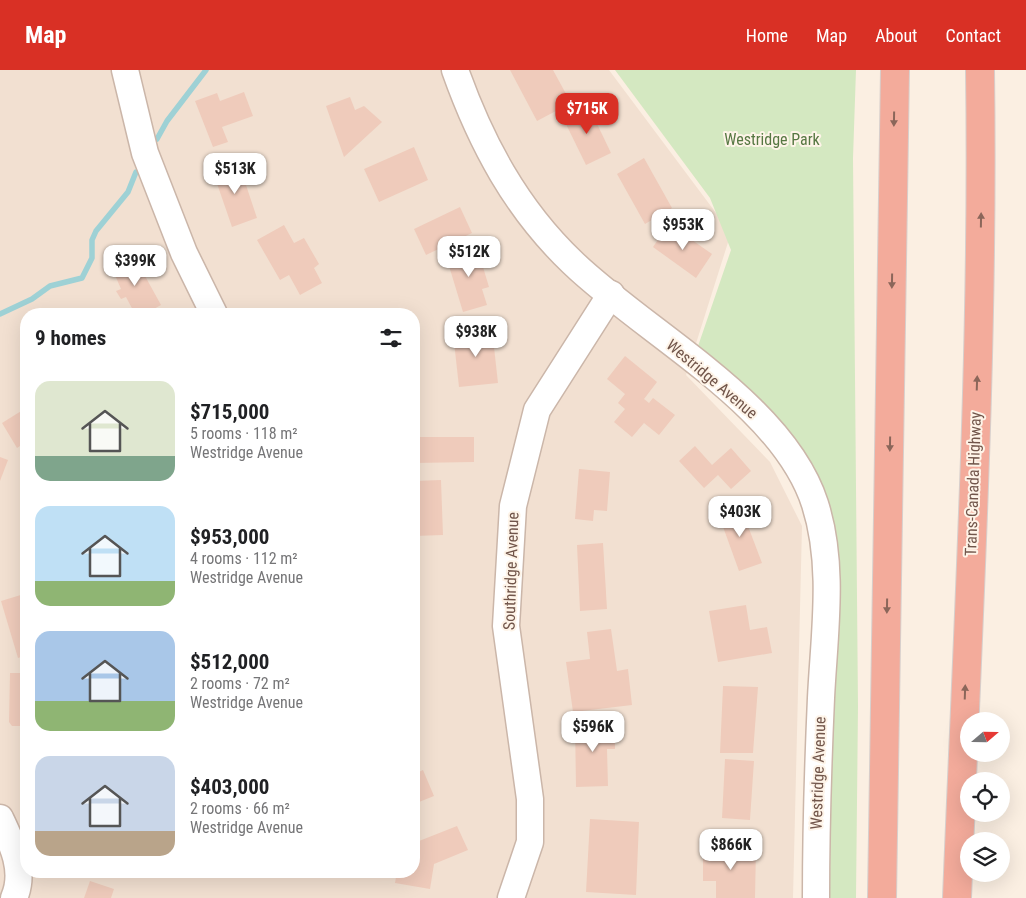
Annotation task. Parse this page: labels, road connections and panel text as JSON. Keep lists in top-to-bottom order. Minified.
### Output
{"streets":{"highway":["Trans-Canada Highway"],"street":["Westridge Avenue","Southridge Avenue"]},"crossings":[["Westridge Avenue","Southridge Avenue"]],"parks":["Westridge Park"],"north":"right","page":{"header":"Map","nav":["Home","Map","About","Contact"],"price":["$715K","$513K","$953K","$512K","$399K","$938K","$403K","$596K","$866K"],"heading":"9 homes","list":[{"name":"$715,000","note":"5 rooms · 118 m² · Westridge Avenue"},{"name":"$953,000","note":"4 rooms · 112 m² · Westridge Avenue"},{"name":"$512,000","note":"2 rooms · 72 m² · Westridge Avenue"},{"name":"$403,000","note":"2 rooms · 66 m² · Westridge Avenue"}]}}
